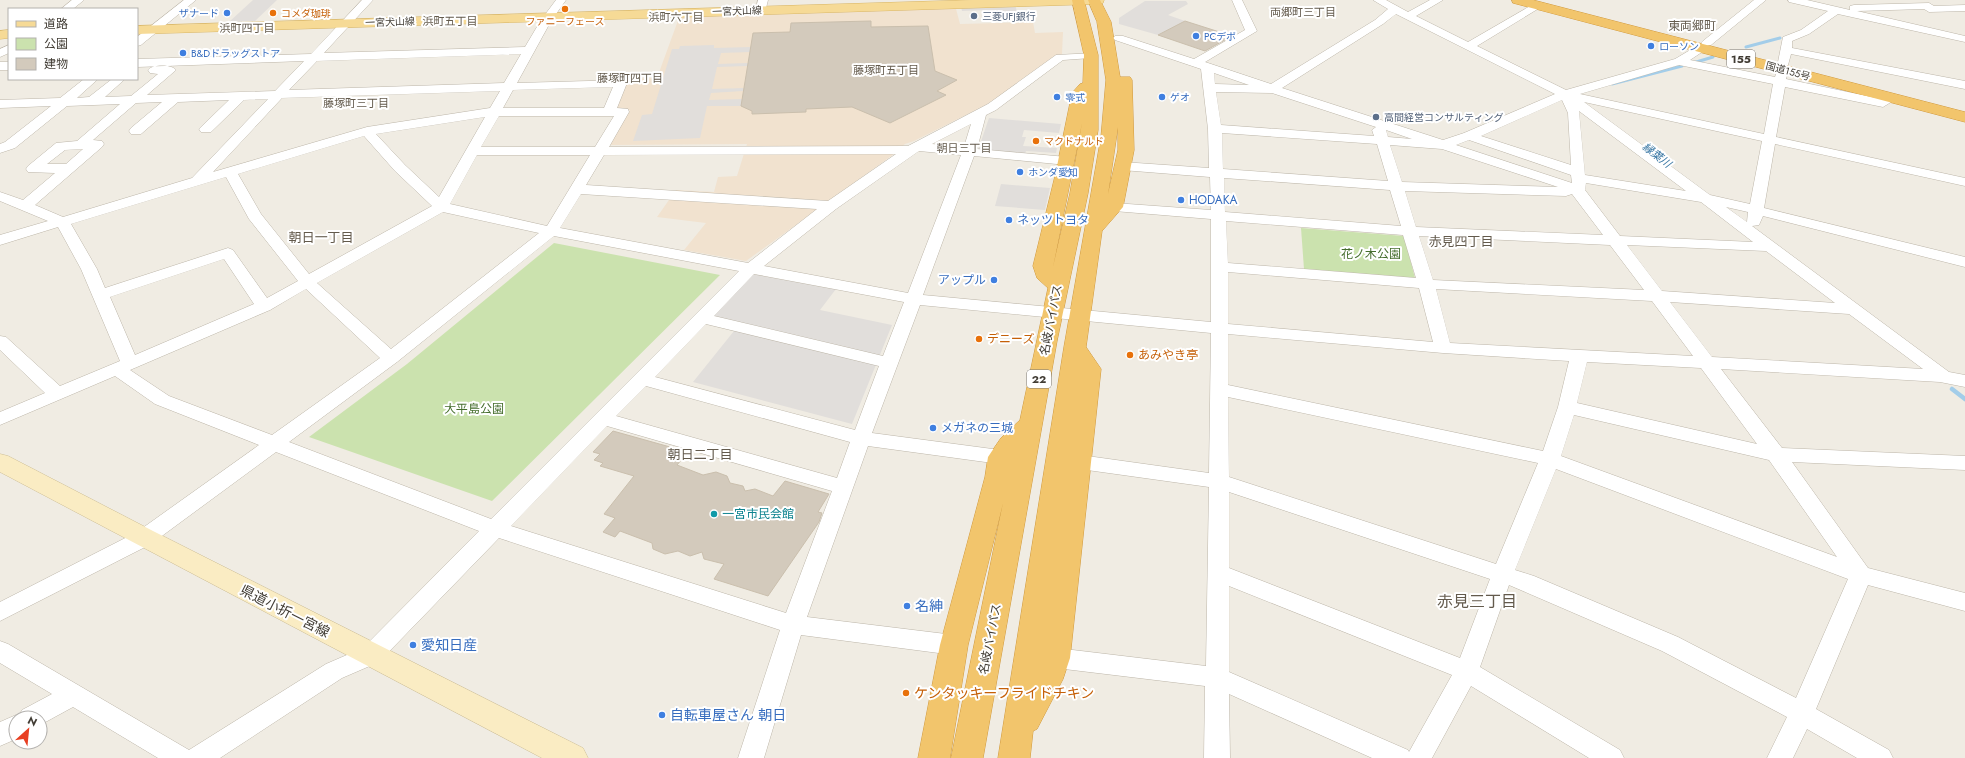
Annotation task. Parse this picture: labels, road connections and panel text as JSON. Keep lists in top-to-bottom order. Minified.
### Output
{"streets":{"highway":["155","国道155号","名岐バイパス","22"],"main road":["一宮犬山線","県道小折一宮線"]},"crossings":[["一宮犬山線","名岐バイパス"],["一宮犬山線","22"],["名岐バイパス","22"]],"districts":["両郷町三丁目","浜町六丁目","浜町五丁目","東両郷町","浜町四丁目","藤塚町五丁目","藤塚町四丁目","藤塚町三丁目","朝日三丁目","朝日一丁目","赤見四丁目","朝日二丁目","赤見三丁目"],"water":["縁葉川"],"parks":["花ノ木公園","大平島公園"],"places":["ファニーフェース","ザナード","コメダ珈琲","三菱UFJ銀行","PCデポ","ローソン","B&Dドラッグストア","零式","ゲオ","高間経営コンサルティング","マクドナルド","ホンダ愛知","HODAKA","ネッツトヨタ","アップル","デニーズ","あみやき亭","メガネの三城","一宮市民会館","名紳","愛知日産","ケンタッキーフライドチキン","自転車屋さん 朝日"],"legend":["道路","公園","建物"],"north":"top right"}
